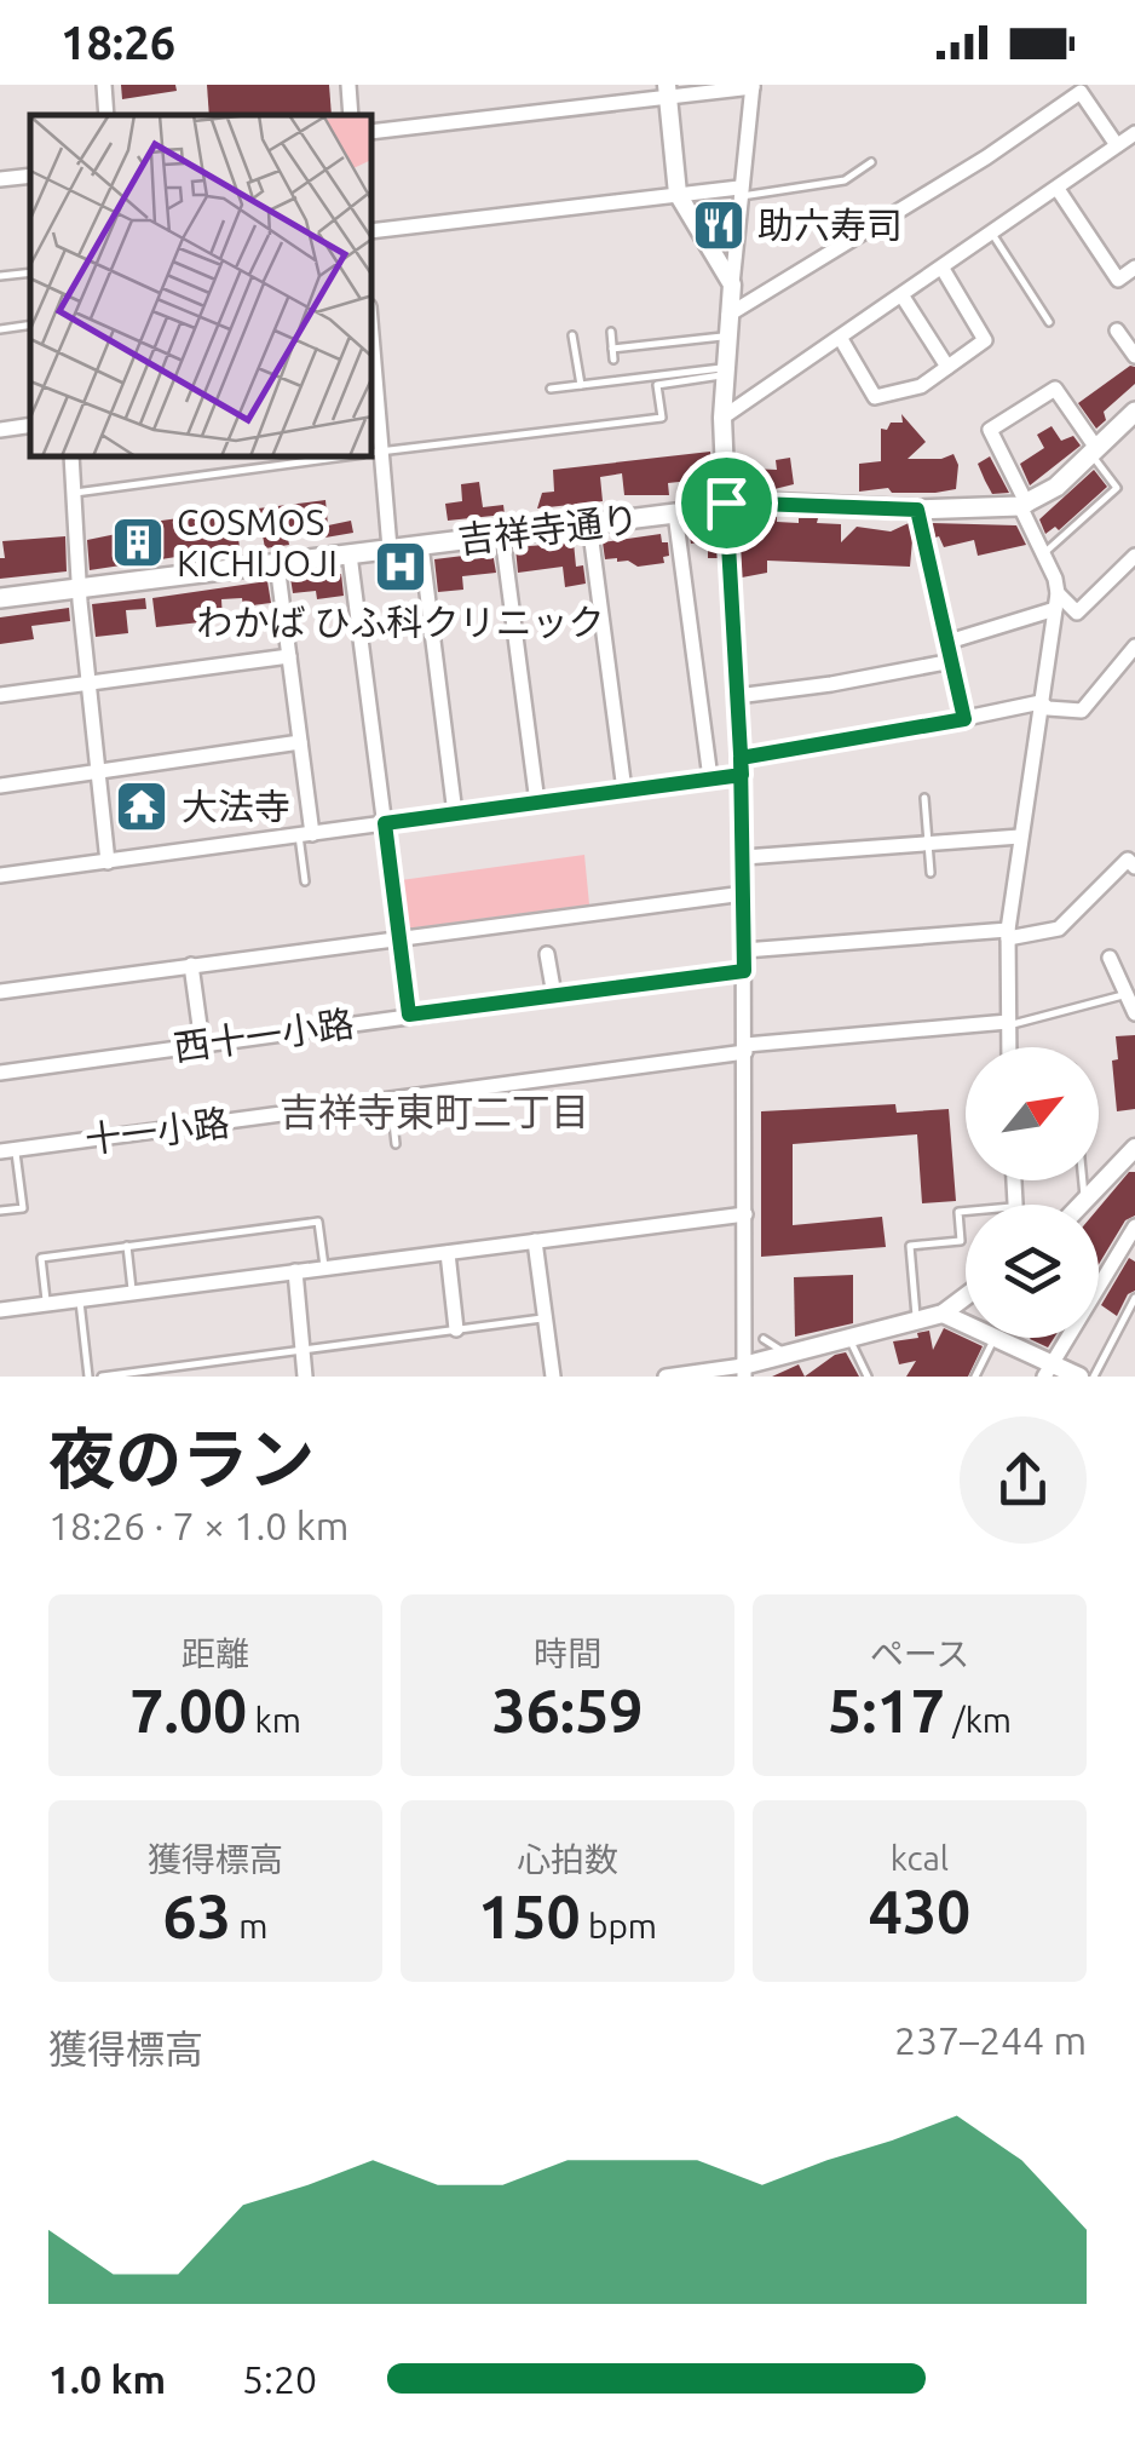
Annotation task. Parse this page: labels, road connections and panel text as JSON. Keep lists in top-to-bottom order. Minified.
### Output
{"streets":{"main road":["吉祥寺通り"],"street":["西十一小路","十一小路"]},"districts":["吉祥寺東町二丁目"],"places":{"restaurant":["助六寿司"],"building":["COSMOS KICHIJOJI"],"hospital":["わかば ひふ科クリニック"],"temple":["大法寺"]},"north":"top right","page":{"status":"18:26","heading":["夜のラン","18:26 · 7 × 1.0 km"],"stats":[["距離","7.00 km"],["時間","36:59"],["ペース","5:17 /km"],["獲得標高","63 m"],["心拍数","150 bpm"],["kcal","430"]],"chart":["獲得標高","237–244 m"],"list":[{"name":"1.0 km","note":"5:20"}]}}
